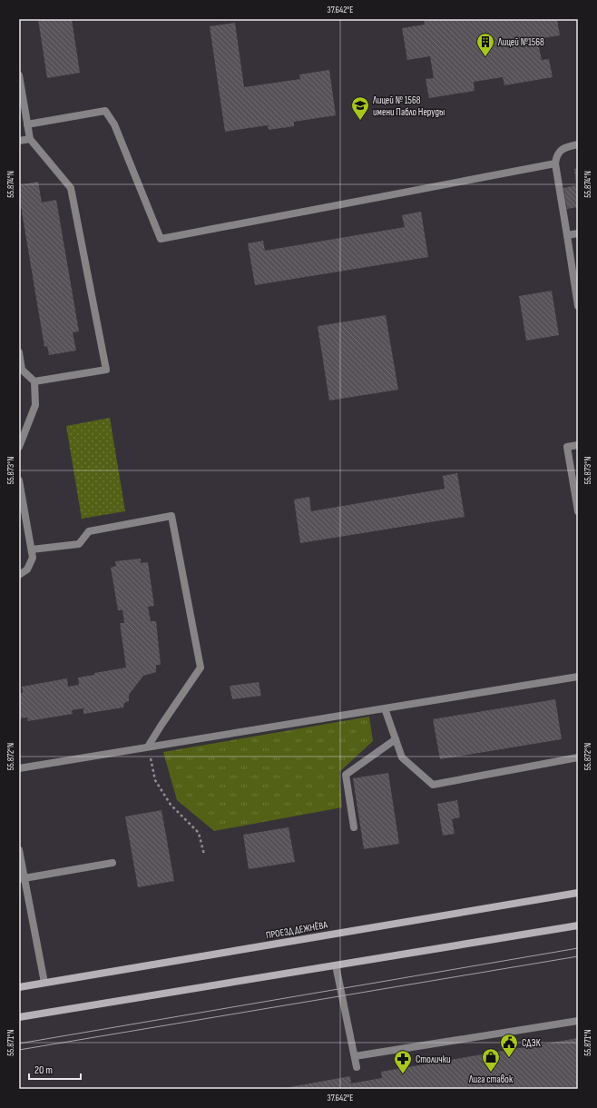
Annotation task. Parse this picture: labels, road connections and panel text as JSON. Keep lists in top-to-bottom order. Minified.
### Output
{"streets":{"main road":["ПРОЕЗД ДЕЖНЁВА"]},"places":{"building":["Лицей №1568"],"school or university":["Лицей № 1568 имени Пабло Неруды"],"public building":["СДЭК"],"shop":["Лига ставок"],"pharmacy":["Столички"]},"scale_bar":"20 m","coordinates":["37.642°E","55.874°N","55.873°N","55.872°N","55.871°N"]}
